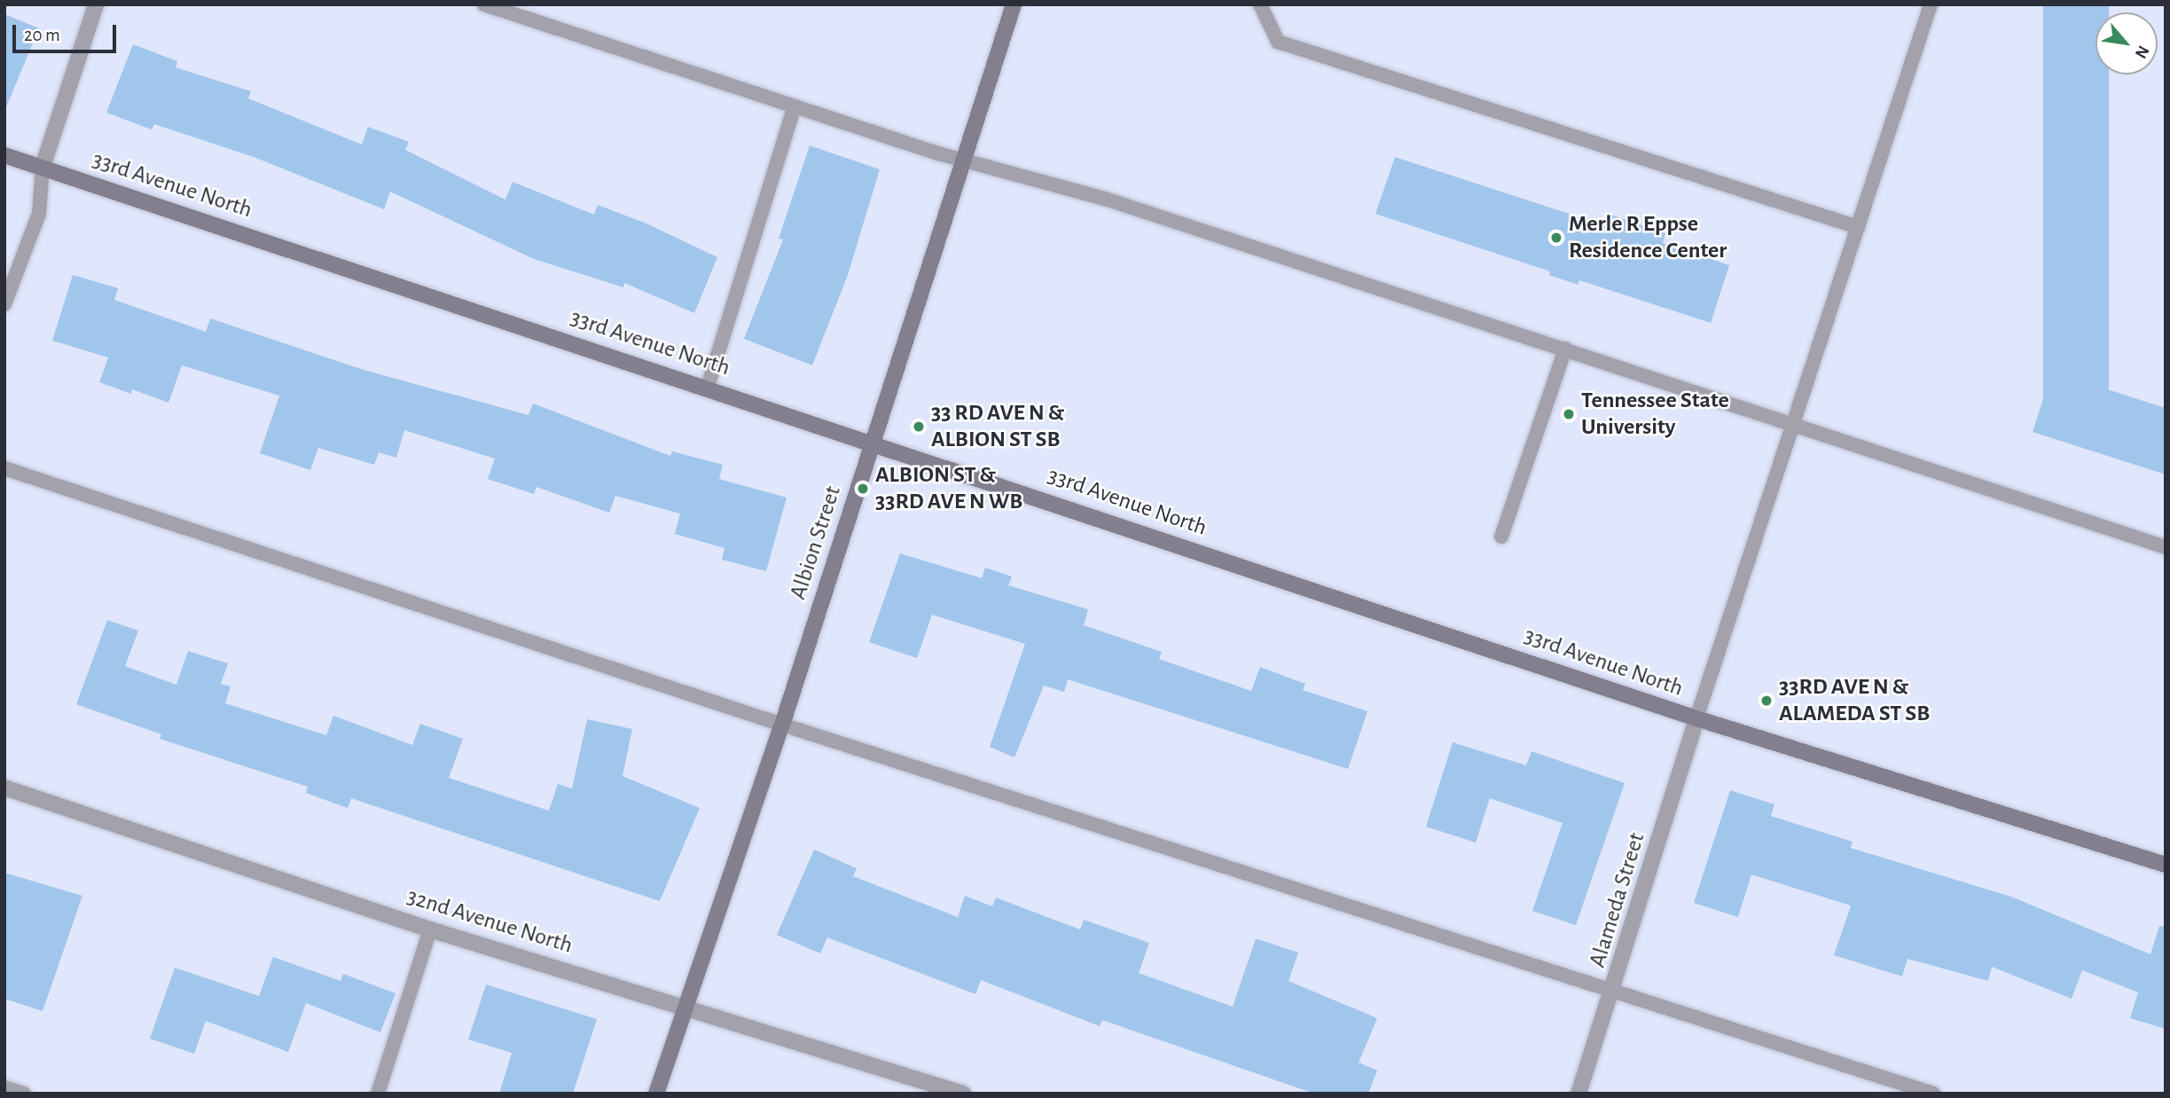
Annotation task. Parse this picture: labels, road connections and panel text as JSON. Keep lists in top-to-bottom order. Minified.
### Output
{"streets":{"street":["33rd Avenue North","Albion Street","Alameda Street","32nd Avenue North"]},"crossings":[["33rd Avenue North","Albion Street"],["33rd Avenue North","Alameda Street"],["Albion Street","32nd Avenue North"]],"places":["Merle R Eppse Residence Center","Tennessee State University","33 RD AVE N & ALBION ST SB","ALBION ST & 33RD AVE N WB","33RD AVE N & ALAMEDA ST SB"],"scale_bar":"20 m","north":"bottom right"}
